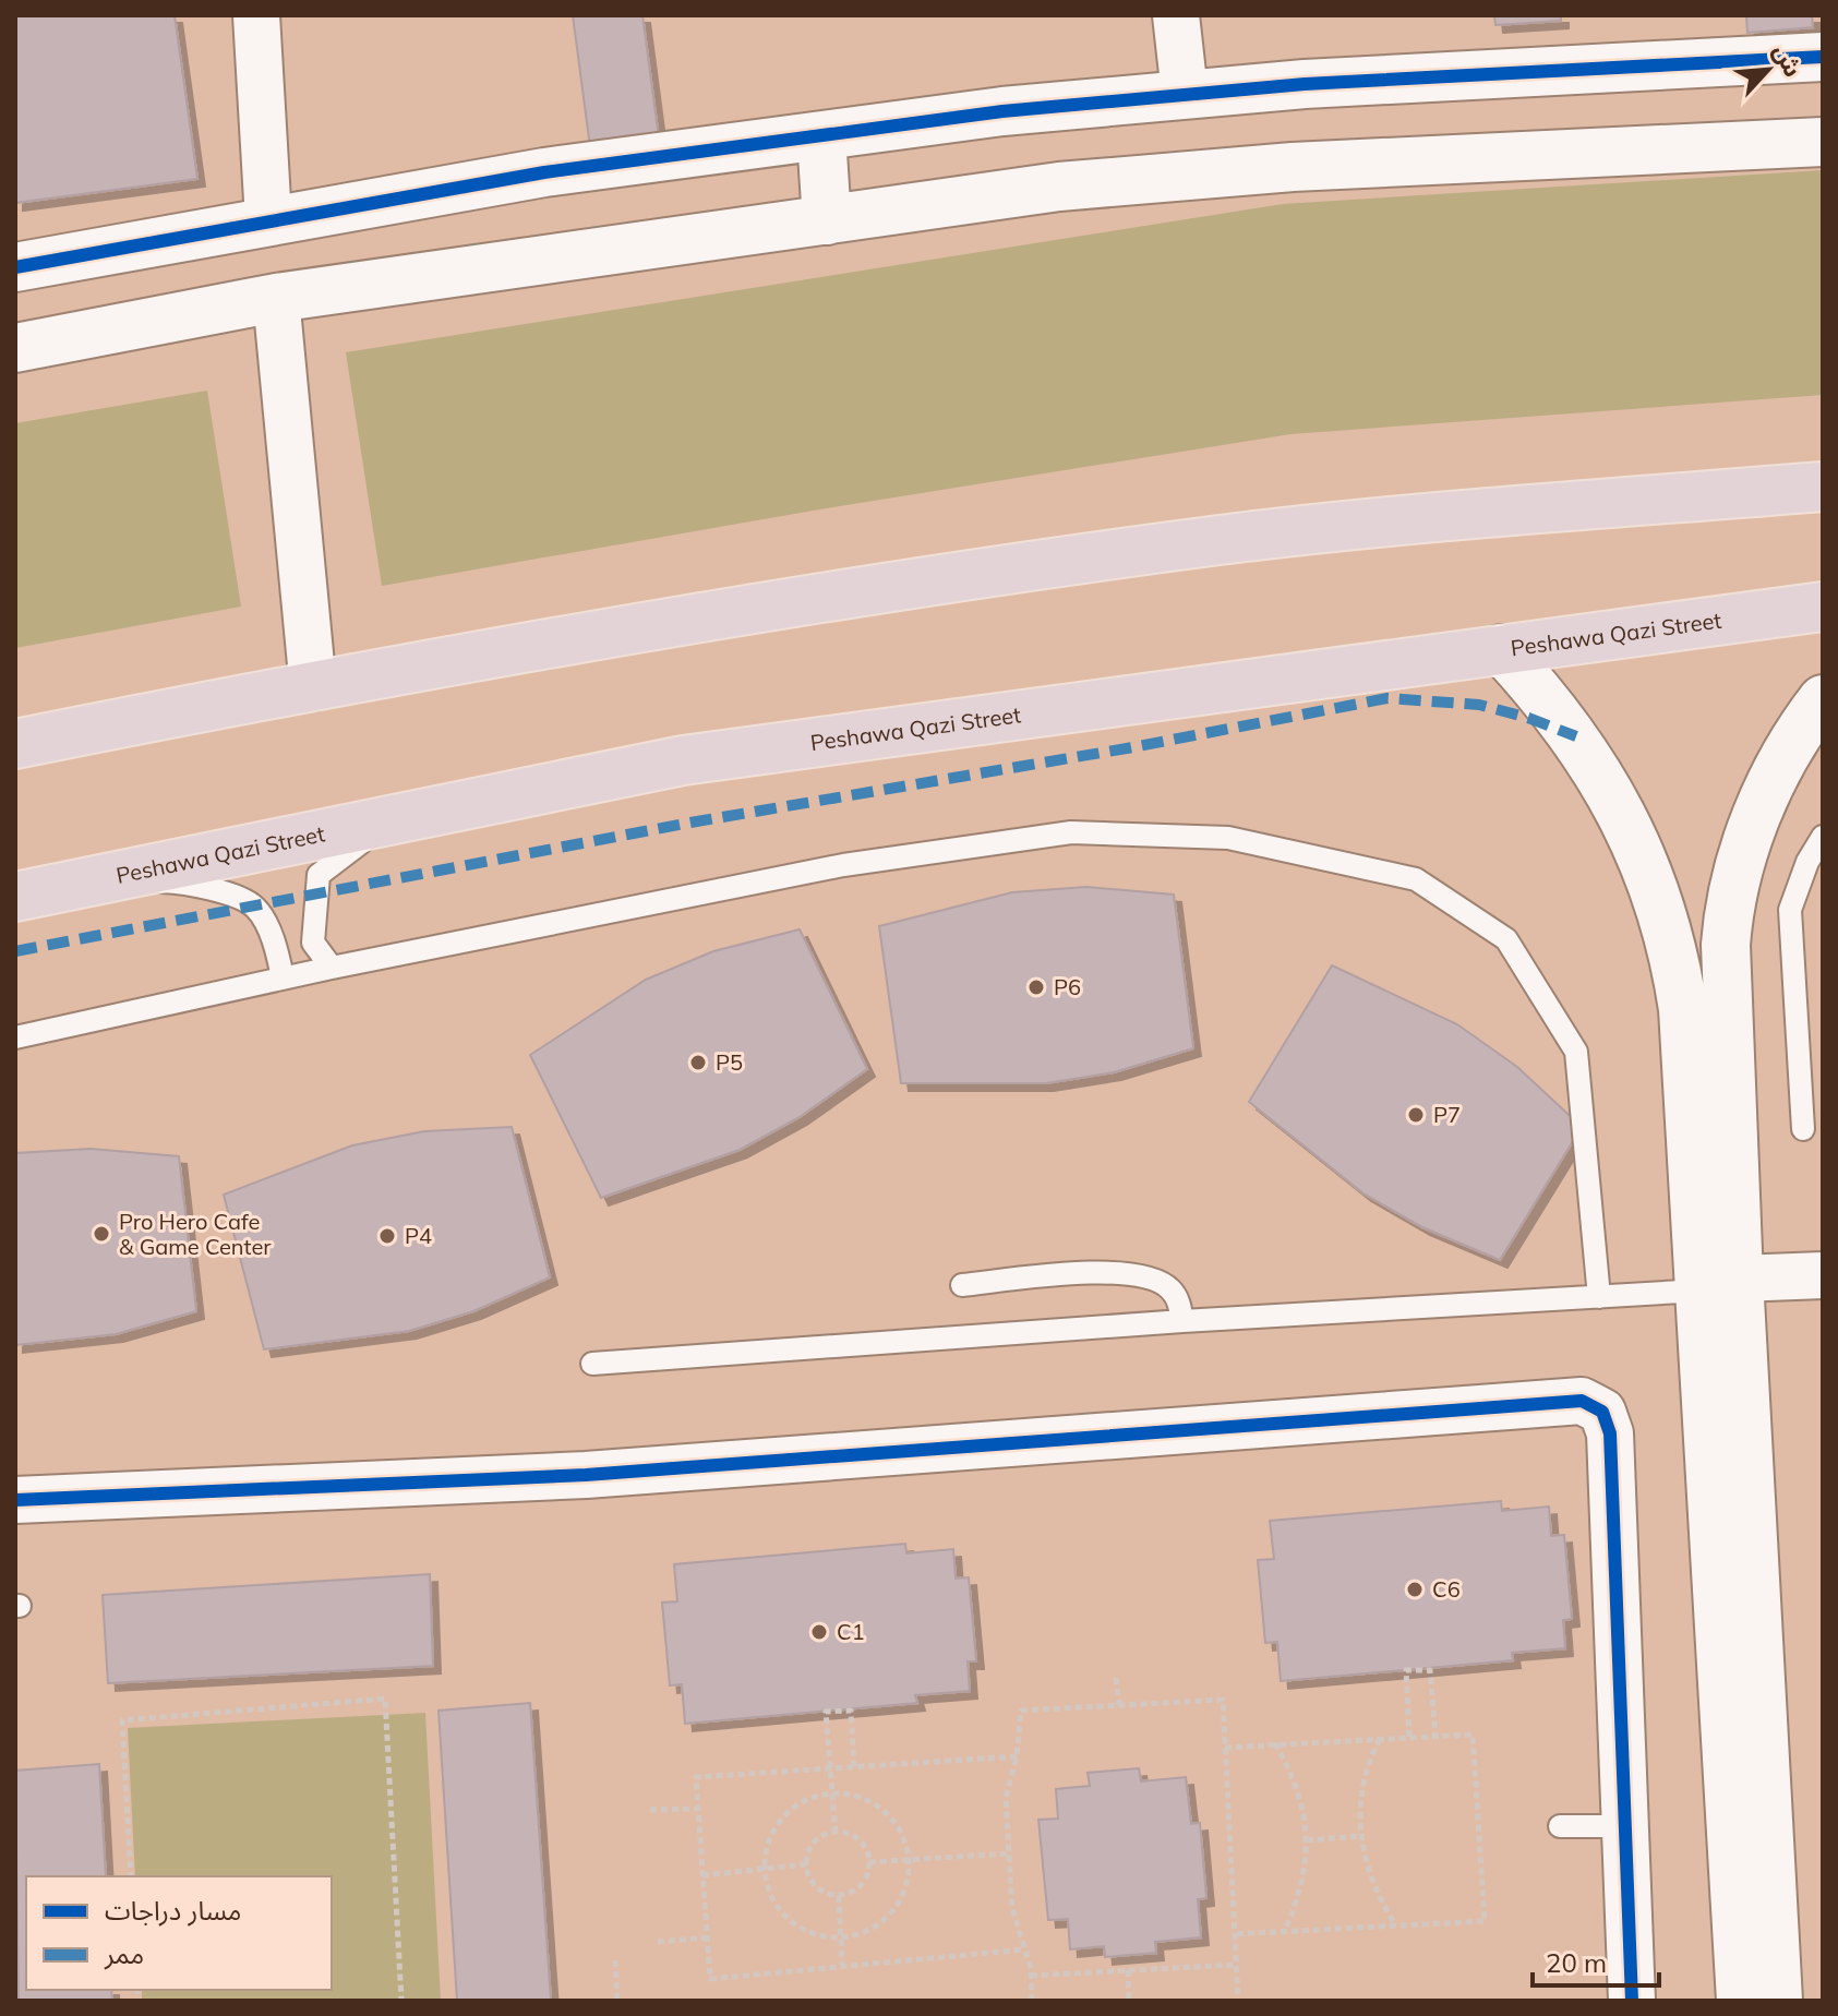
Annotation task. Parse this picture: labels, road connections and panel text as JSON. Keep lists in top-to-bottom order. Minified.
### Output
{"streets":{"highway":["Peshawa Qazi Street"]},"places":["P6","P5","P7","Pro Hero Cafe & Game Center","P4","C6","C1"],"legend":["مسار دراجات","ممر"],"scale_bar":"20 m","north":"top right"}
